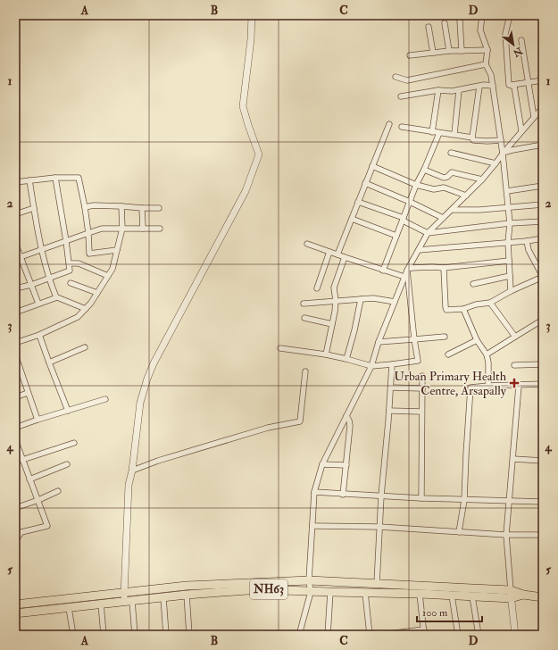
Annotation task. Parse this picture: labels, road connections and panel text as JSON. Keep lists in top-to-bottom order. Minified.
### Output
{"streets":{"highway":["NH63"]},"places":{"health":["Urban Primary Health Centre, Arsapally"]},"scale_bar":"100 m","north":"bottom right","grid":{"columns":["A","B","C","D"],"rows":["1","2","3","4","5"]}}
